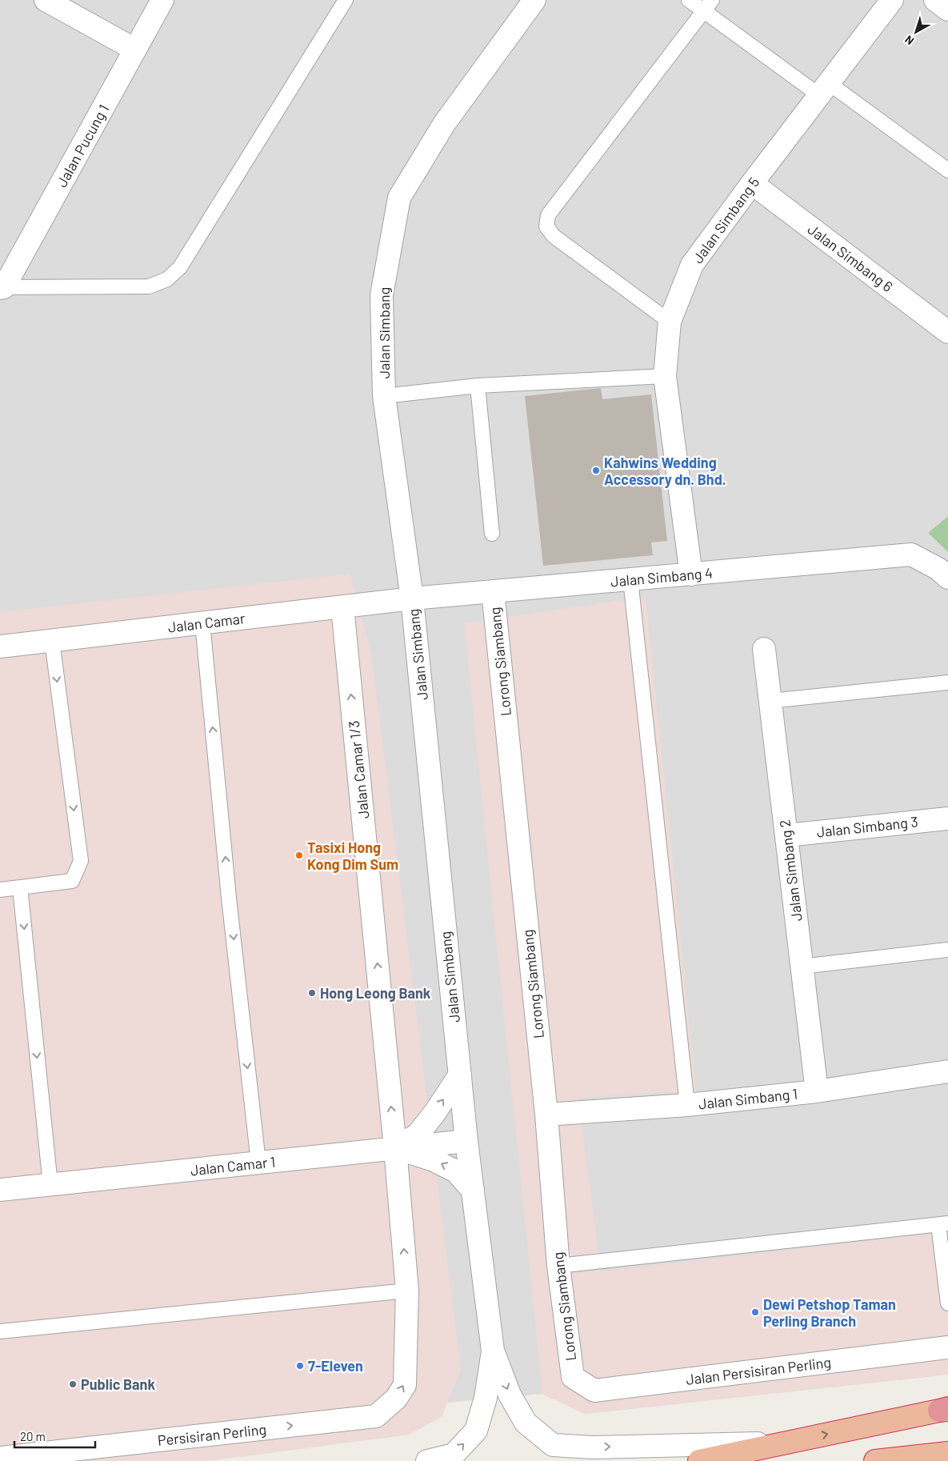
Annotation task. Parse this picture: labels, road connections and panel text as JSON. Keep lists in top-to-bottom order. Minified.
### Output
{"streets":{"street":["Jalan Pucung 1","Jalan Simbang 5","Jalan Simbang 6","Jalan Simbang","Jalan Simbang 4","Jalan Camar","Lorong Siambang","Jalan Camar 1/3","Jalan Simbang 3","Jalan Simbang 2","Jalan Simbang 1","Jalan Camar 1","Jalan Persisiran Perling","Persisiran Perling"]},"crossings":[["Jalan Simbang 5","Jalan Simbang 6"],["Jalan Simbang 5","Jalan Simbang 4"],["Jalan Simbang","Jalan Simbang 4"],["Jalan Simbang","Jalan Camar"],["Jalan Simbang","Jalan Camar 1"],["Jalan Simbang 4","Jalan Camar"],["Jalan Simbang 4","Lorong Siambang"],["Jalan Camar","Jalan Camar 1/3"],["Lorong Siambang","Jalan Simbang 1"],["Lorong Siambang","Jalan Persisiran Perling"],["Jalan Camar 1/3","Jalan Camar 1"],["Jalan Camar 1/3","Persisiran Perling"],["Jalan Simbang 3","Jalan Simbang 2"],["Jalan Simbang 2","Jalan Simbang 1"]],"one_way":["Jalan Camar 1/3","Persisiran Perling"],"places":["Kahwins Wedding Accessory dn. Bhd.","Tasixi Hong Kong Dim Sum","Hong Leong Bank","Dewi Petshop Taman Perling Branch","7-Eleven","Public Bank"],"scale_bar":"20 m","north":"bottom left"}
